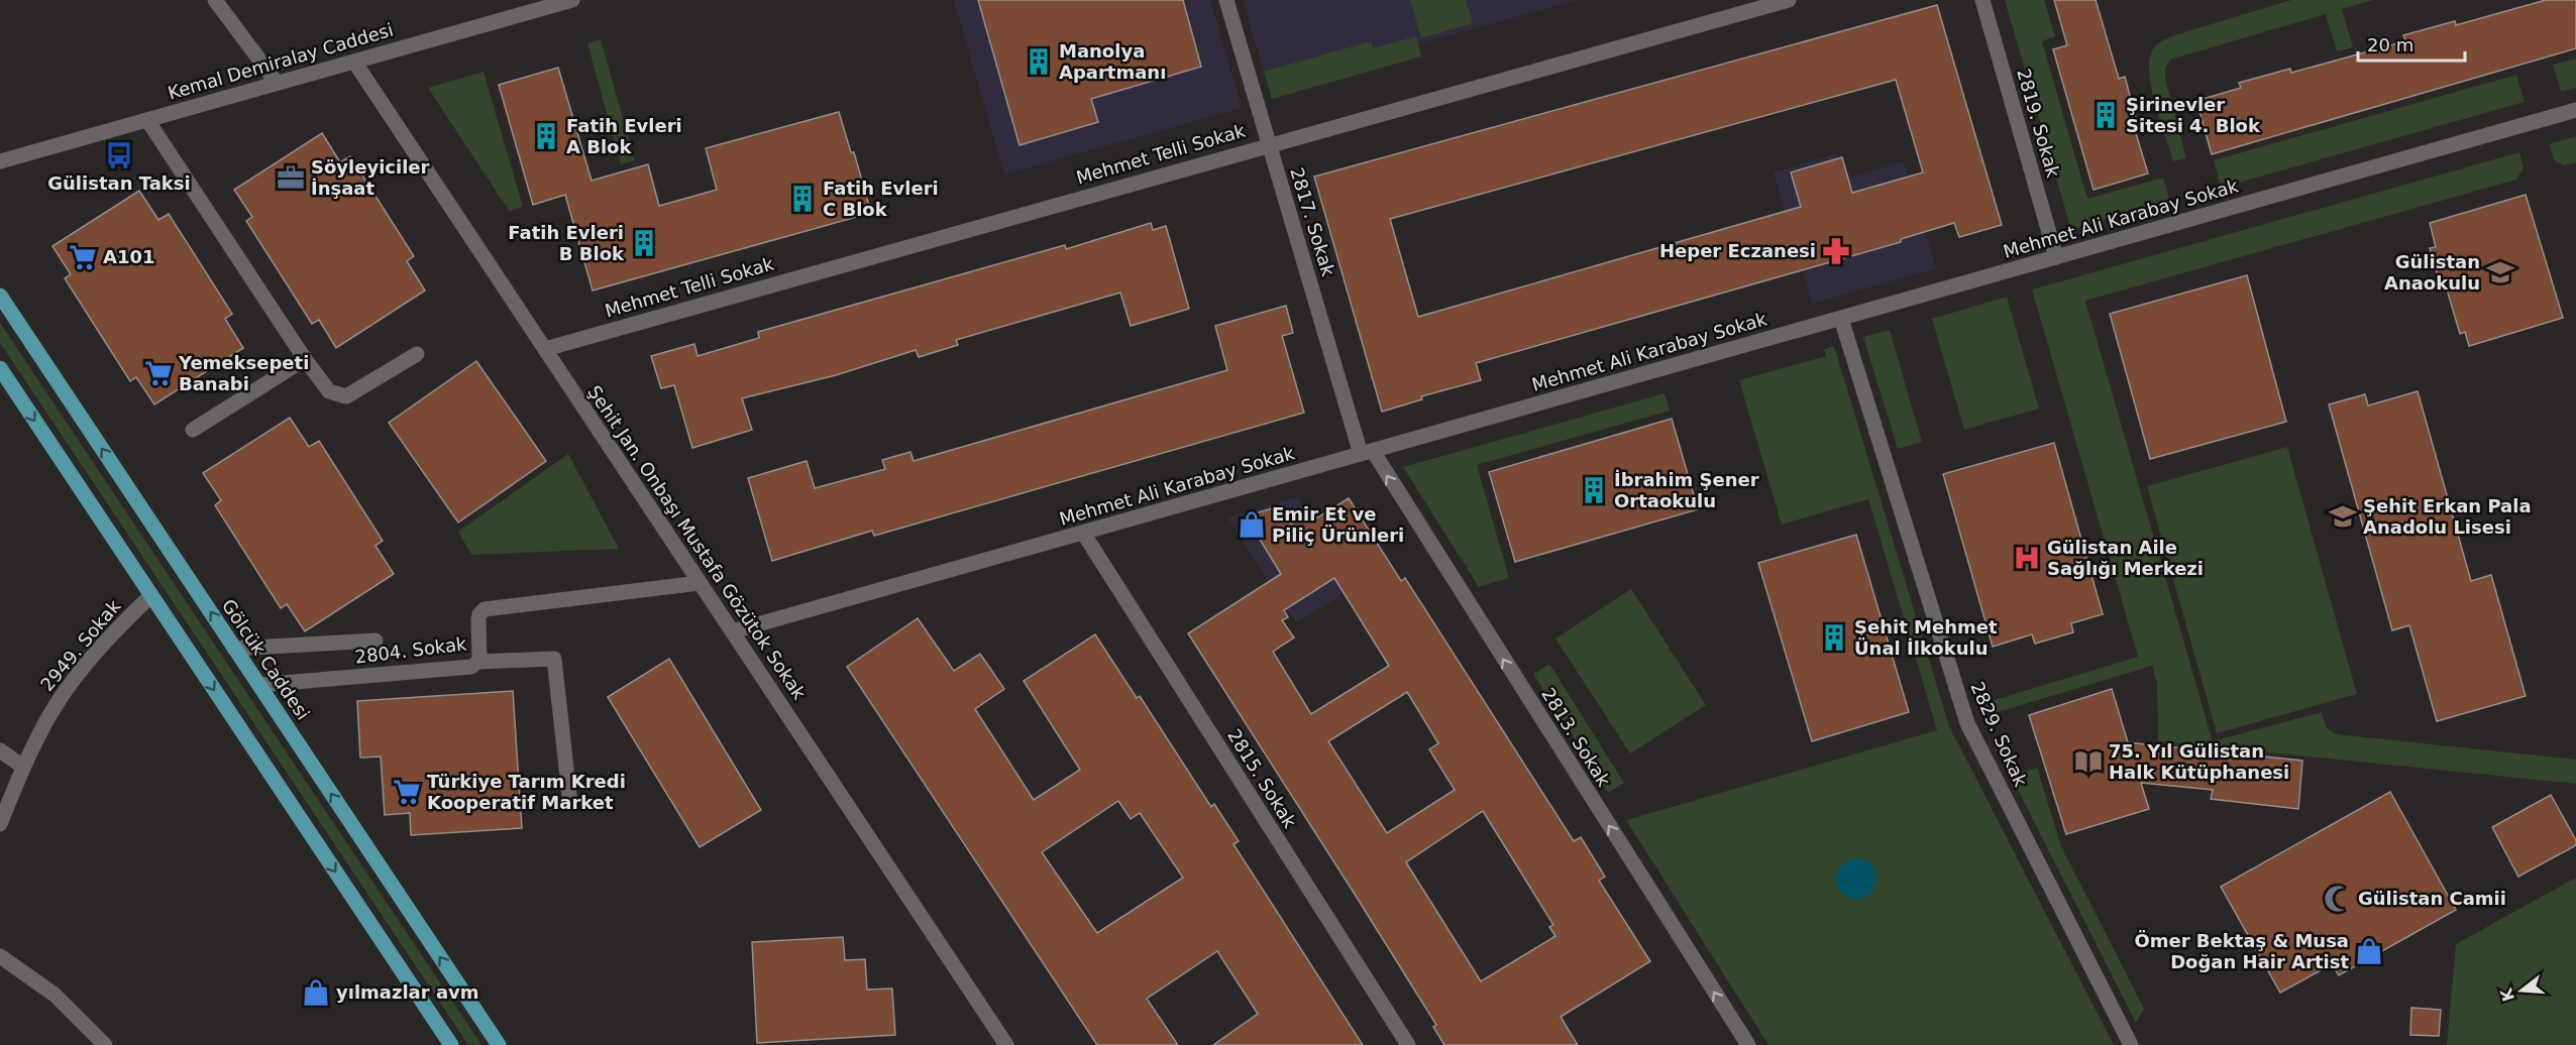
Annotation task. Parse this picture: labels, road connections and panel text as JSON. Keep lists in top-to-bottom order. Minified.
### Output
{"streets":{"main road":["Gölcük Caddesi"],"street":["Kemal Demiralay Caddesi","2819. Sokak","Mehmet Telli Sokak","Mehmet Ali Karabay Sokak","2817. Sokak","Şehit Jan. Onbaşı Mustafa Gözütok Sokak","2949. Sokak","2804. Sokak","2829. Sokak","2813. Sokak","2815. Sokak"]},"crossings":[["Kemal Demiralay Caddesi","Şehit Jan. Onbaşı Mustafa Gözütok Sokak"],["2819. Sokak","Mehmet Ali Karabay Sokak"],["Mehmet Telli Sokak","2817. Sokak"],["Mehmet Telli Sokak","Şehit Jan. Onbaşı Mustafa Gözütok Sokak"],["Mehmet Ali Karabay Sokak","2817. Sokak"],["Mehmet Ali Karabay Sokak","Şehit Jan. Onbaşı Mustafa Gözütok Sokak"],["Mehmet Ali Karabay Sokak","2829. Sokak"],["Mehmet Ali Karabay Sokak","2813. Sokak"],["Mehmet Ali Karabay Sokak","2815. Sokak"],["2817. Sokak","2813. Sokak"],["Şehit Jan. Onbaşı Mustafa Gözütok Sokak","2804. Sokak"],["2804. Sokak","Gölcük Caddesi"]],"one_way":["2813. Sokak"],"places":{"building":["Manolya Apartmanı","Şirinevler Sitesi 4. Blok","Fatih Evleri A Blok","Fatih Evleri C Blok","Fatih Evleri B Blok","İbrahim Şener Ortaokulu","Şehit Mehmet Ünal İlkokulu"],"bus stop":["Gülistan Taksi"],"office":["Söyleyiciler İnşaat"],"pharmacy":["Heper Eczanesi"],"supermarket":["A101","Yemeksepeti Banabi","Türkiye Tarım Kredi Kooperatif Market"],"school or university":["Gülistan Anaokulu","Şehit Erkan Pala Anadolu Lisesi"],"shop":["Emir Et ve Piliç Ürünleri","Ömer Bektaş & Musa Doğan Hair Artist","yılmazlar avm"],"hospital":["Gülistan Aile Sağlığı Merkezi"],"library":["75. Yıl Gülistan Halk Kütüphanesi"],"mosque":["Gülistan Camii"]},"scale_bar":"20 m","north":"left"}
